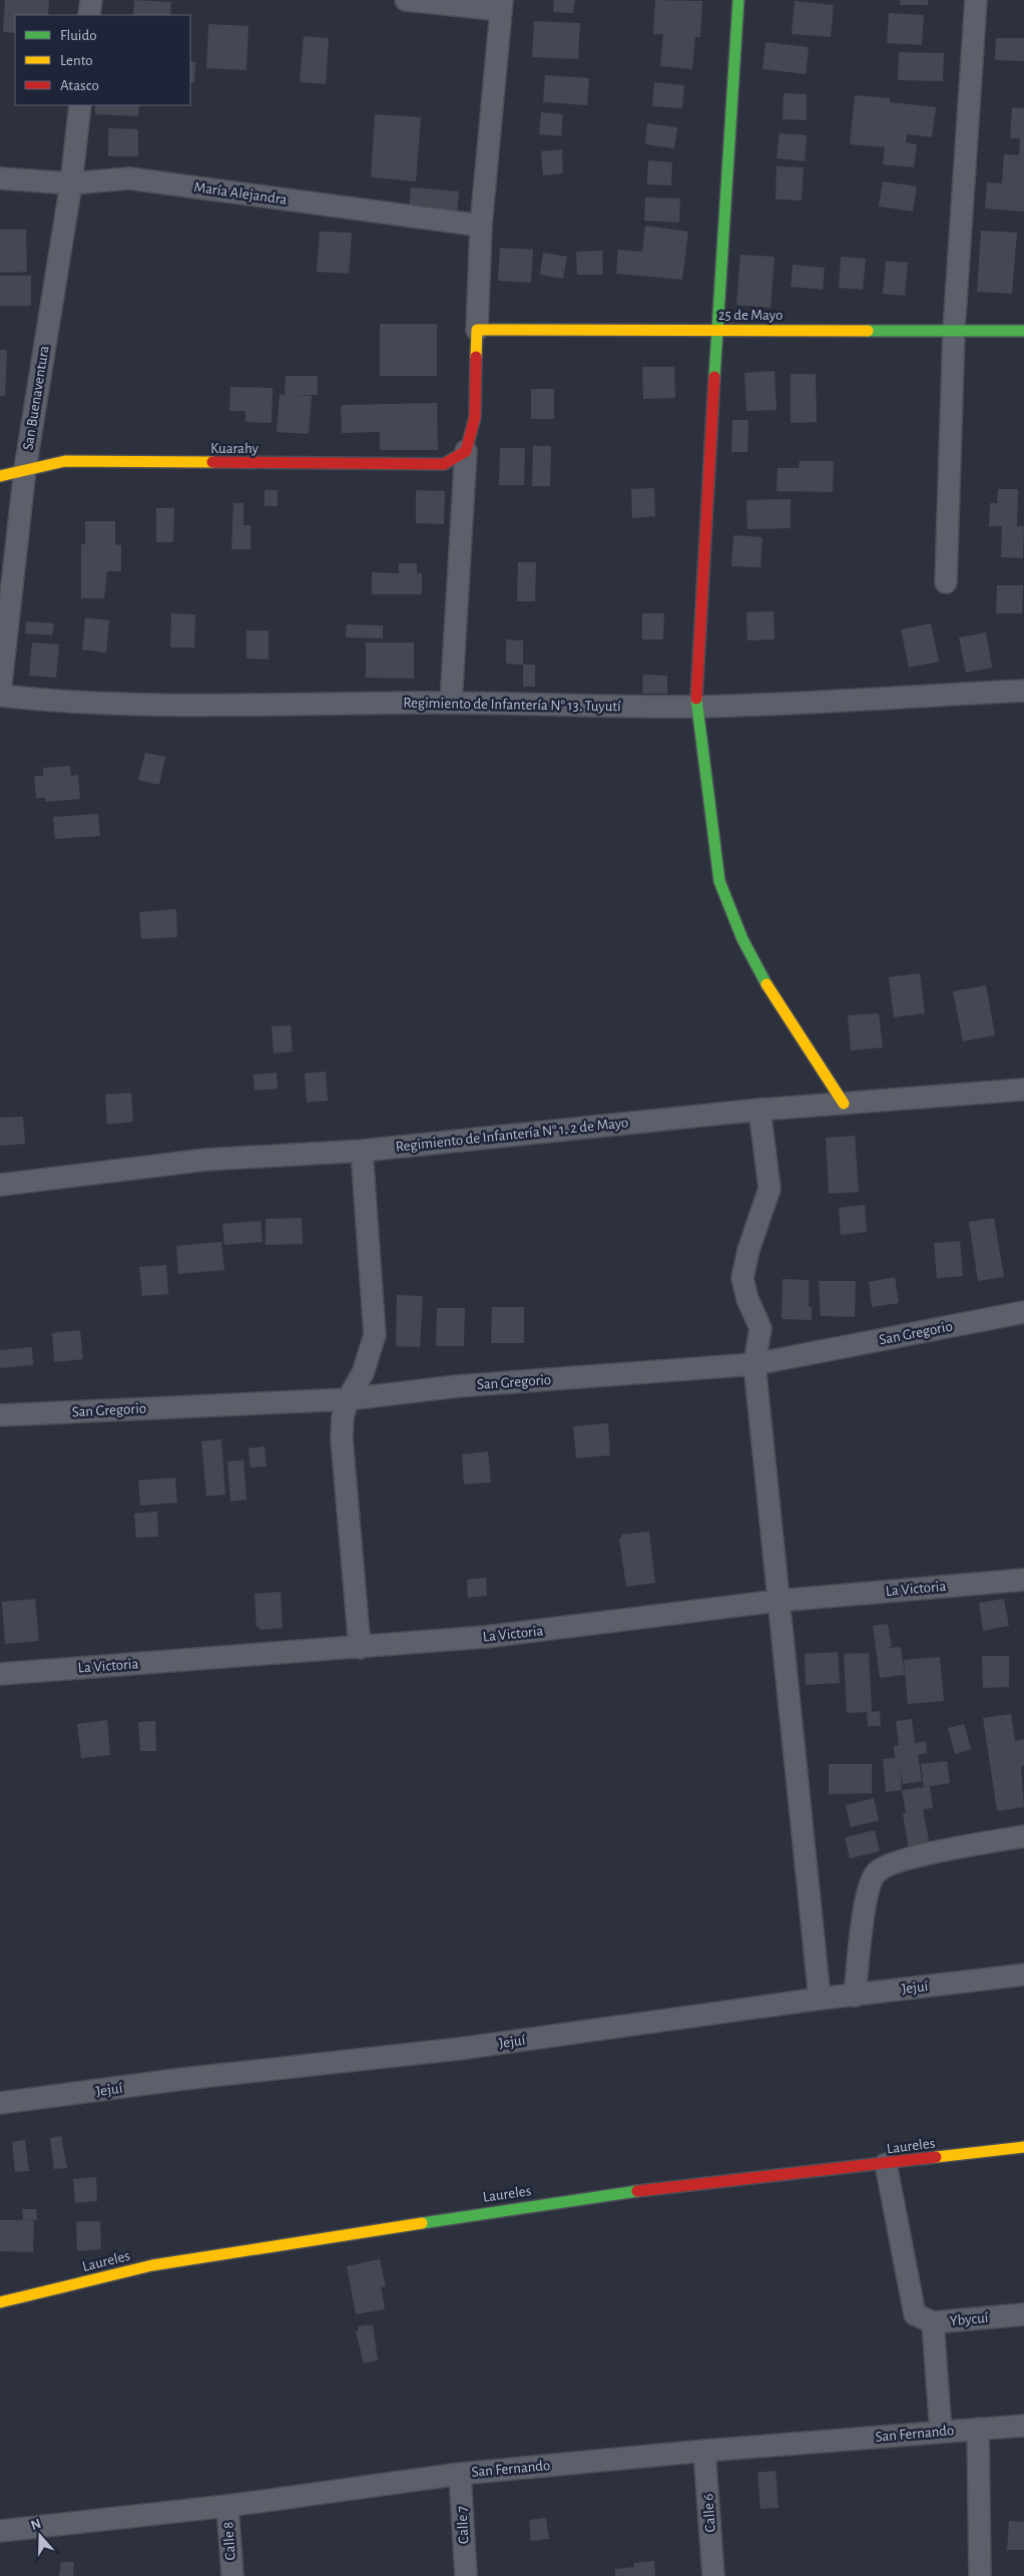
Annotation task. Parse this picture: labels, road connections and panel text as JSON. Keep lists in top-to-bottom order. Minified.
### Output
{"streets":{"street":["María Alejandra","25 de Mayo","San Buenaventura","Kuarahy","Regimiento de Infantería N° 13. Tuyutí","Regimiento de Infantería N° 1. 2 de Mayo","San Gregorio","La Victoria","Jejuí","Laureles","Ybycuí","San Fernando","Calle 6","Calle 7","Calle 8"]},"crossings":[["María Alejandra","San Buenaventura"],["San Buenaventura","Kuarahy"],["San Buenaventura","Regimiento de Infantería N° 13. Tuyutí"],["San Fernando","Calle 6"],["San Fernando","Calle 7"],["San Fernando","Calle 8"]],"legend":["Fluido","Lento","Atasco"],"north":"top"}
